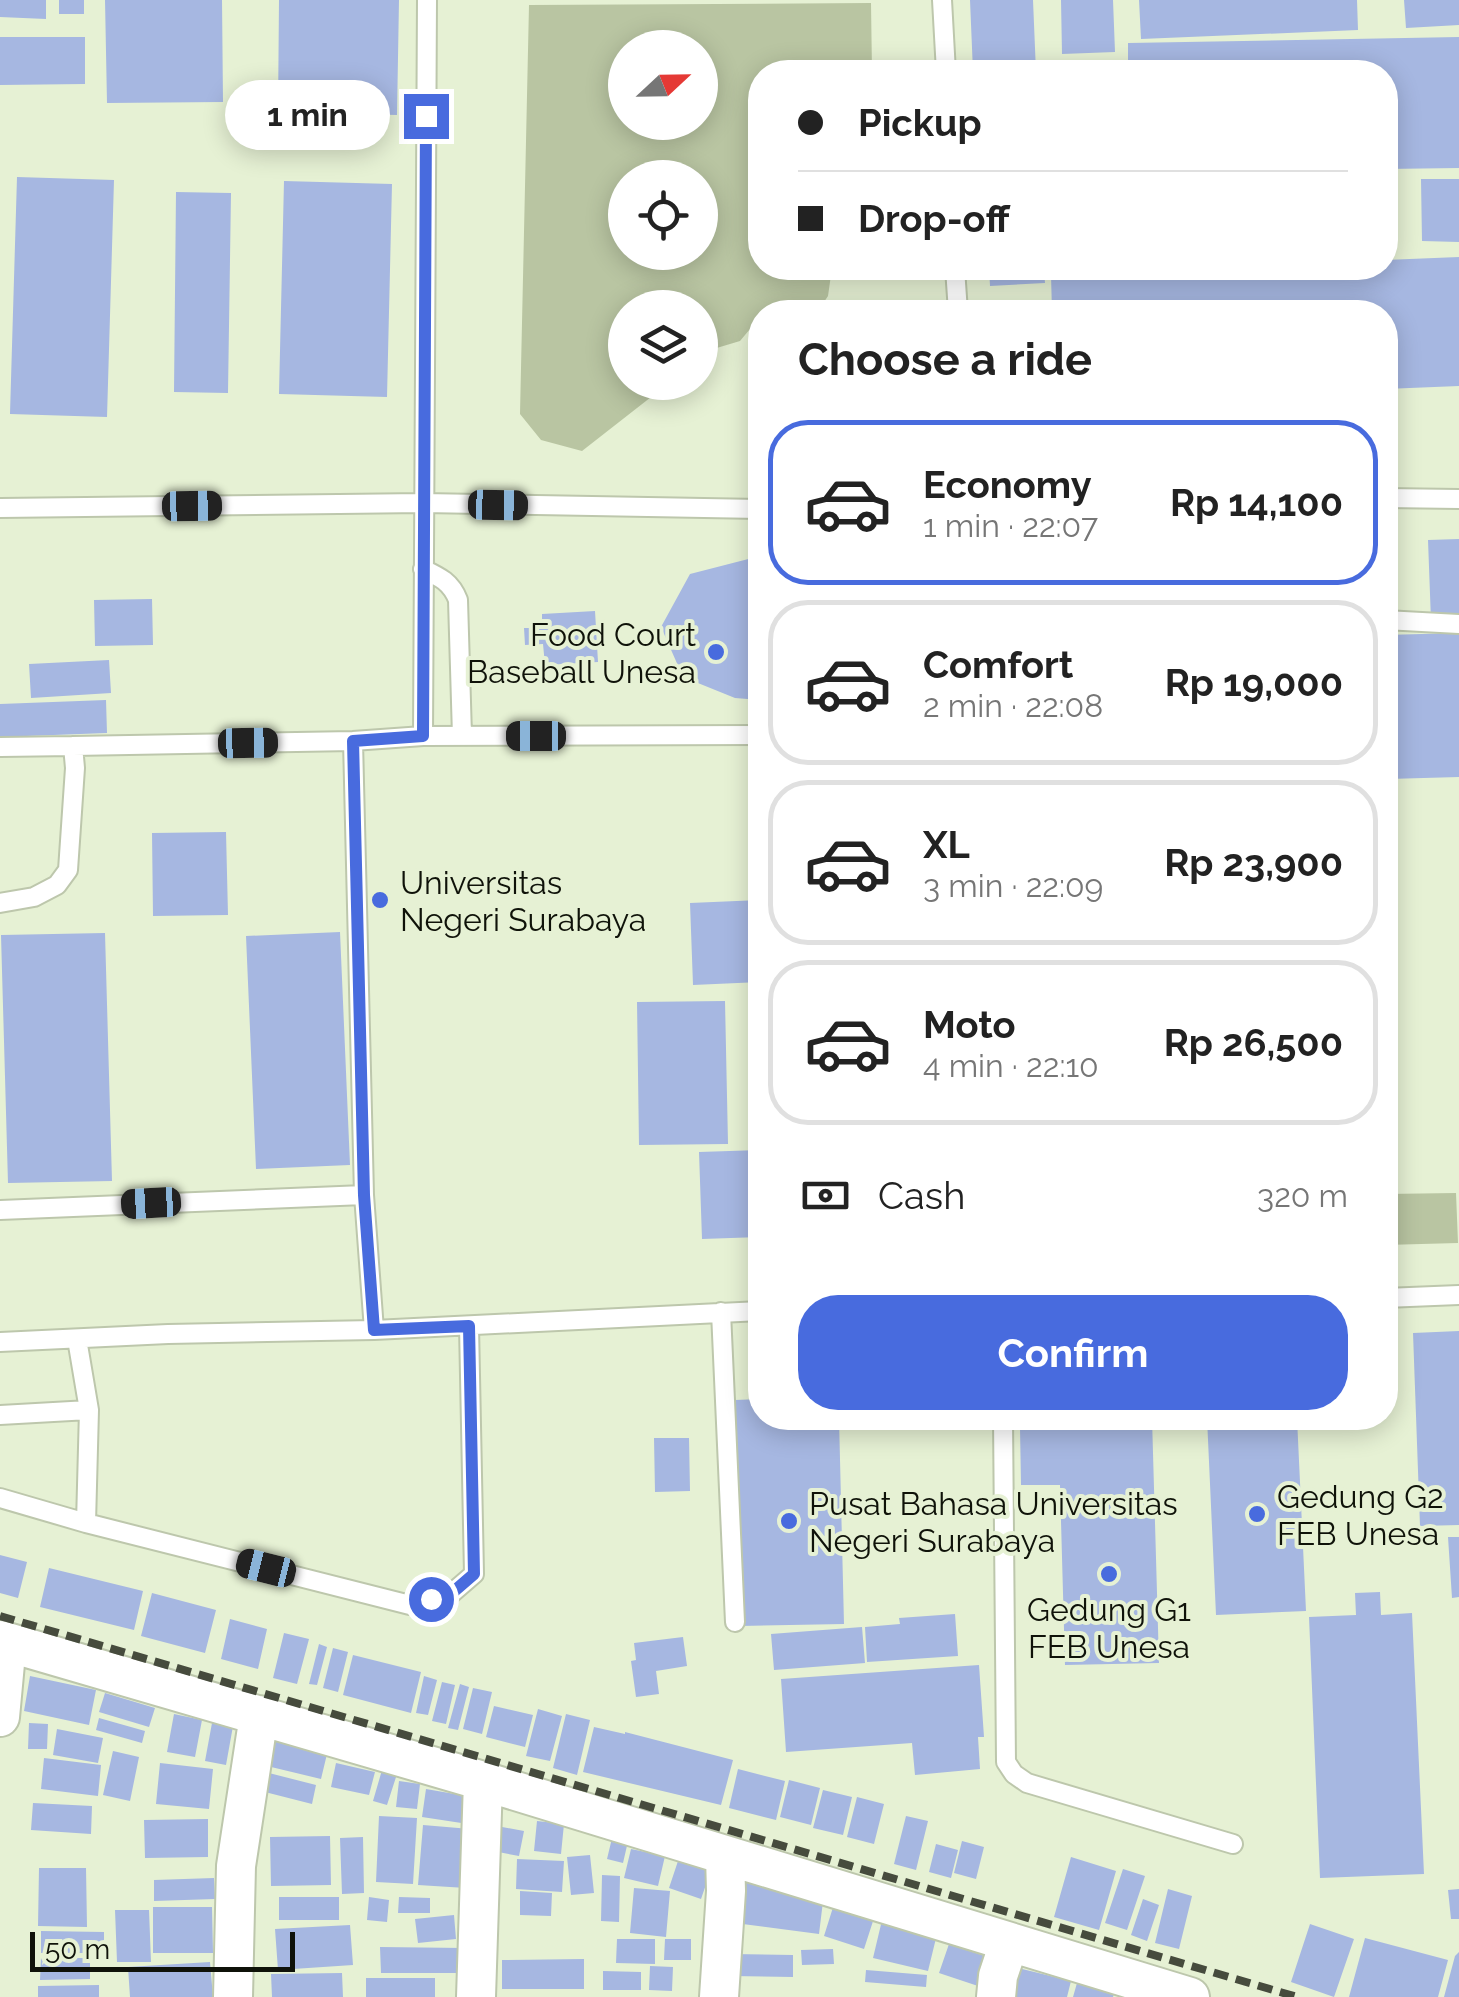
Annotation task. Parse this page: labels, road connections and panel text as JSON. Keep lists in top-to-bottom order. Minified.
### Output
{"places":["Food Court Baseball Unesa","Universitas Negeri Surabaya","Gedung G2 FEB Unesa","Pusat Bahasa Universitas Negeri Surabaya","Gedung G1 FEB Unesa"],"scale_bar":"50 m","north":"right","page":{"banner":["Pickup","Drop-off"],"bubble":"1 min","heading":"Choose a ride","list":[{"name":"Economy","note":"1 min · 22:07","value":"Rp 14,100"},{"name":"Comfort","note":"2 min · 22:08","value":"Rp 19,000"},{"name":"XL","note":"3 min · 22:09","value":"Rp 23,900"},{"name":"Moto","note":"4 min · 22:10","value":"Rp 26,500"}],"pay":["Cash","320 m"],"buttons":"Confirm","scale":"50 m"}}
